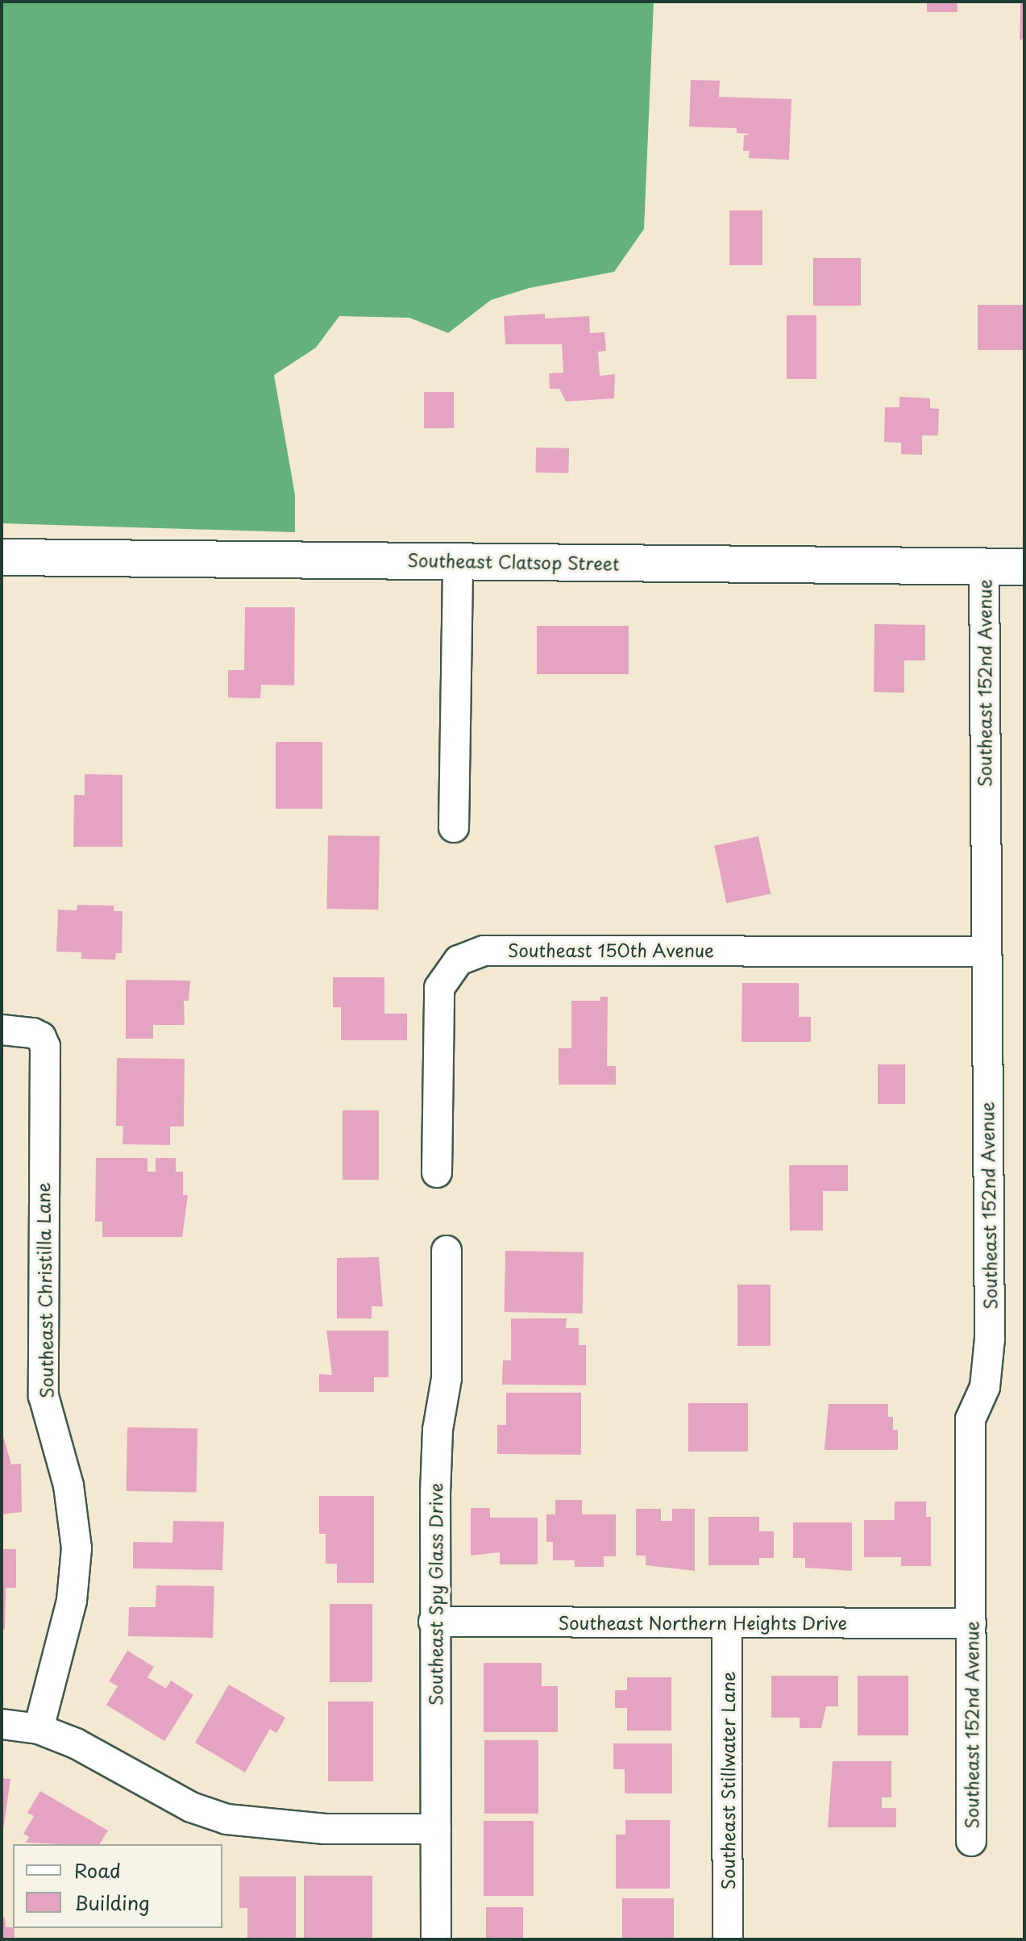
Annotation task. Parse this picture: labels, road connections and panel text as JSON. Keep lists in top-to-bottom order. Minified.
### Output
{"streets":{"street":["Southeast Clatsop Street","Southeast 152nd Avenue","Southeast 150th Avenue","Southeast Christilla Lane","Southeast Spy Glass Drive","Southeast Northern Heights Drive","Southeast Stillwater Lane"]},"crossings":[["Southeast Clatsop Street","Southeast 152nd Avenue"],["Southeast 152nd Avenue","Southeast 150th Avenue"],["Southeast 152nd Avenue","Southeast Northern Heights Drive"],["Southeast Spy Glass Drive","Southeast Northern Heights Drive"],["Southeast Northern Heights Drive","Southeast Stillwater Lane"]],"legend":["Road","Building"]}
